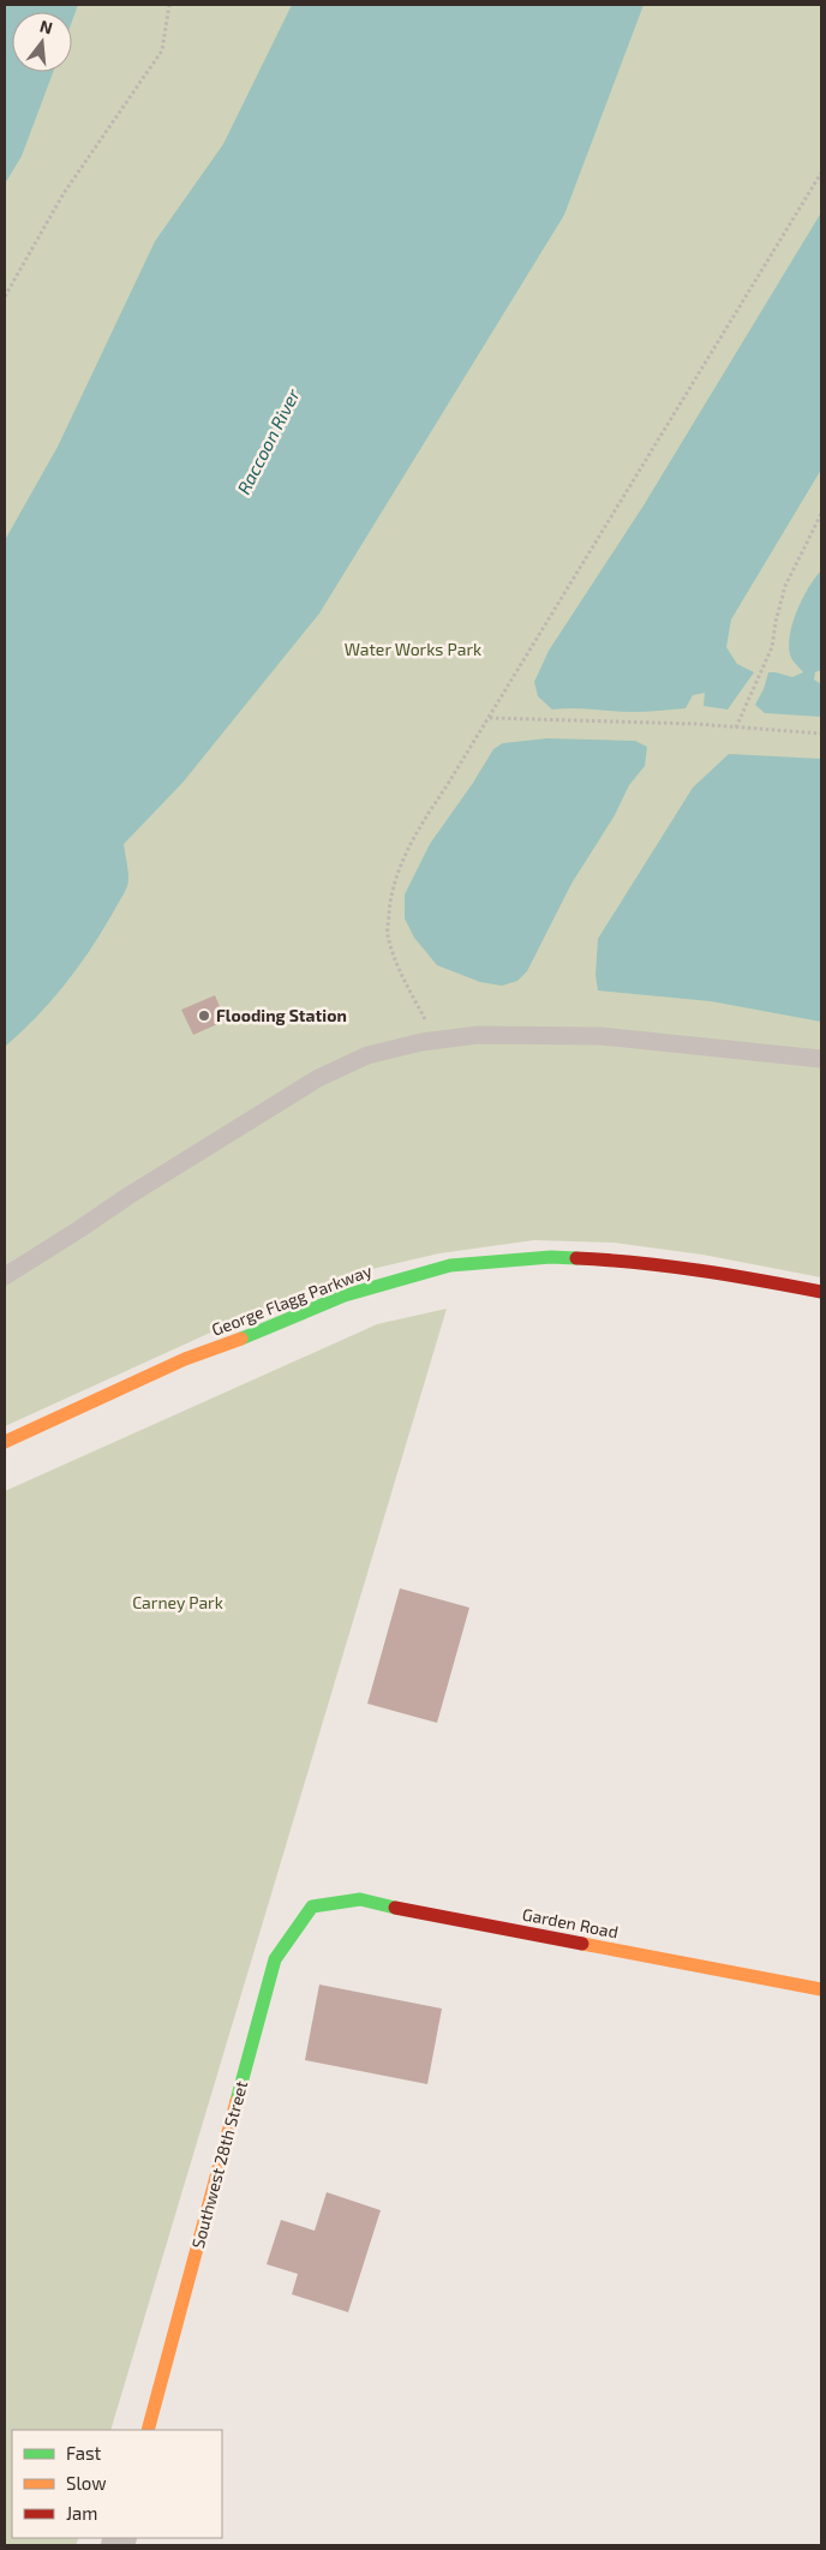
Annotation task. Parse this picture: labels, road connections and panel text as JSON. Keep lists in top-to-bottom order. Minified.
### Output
{"streets":{"street":["George Flagg Parkway","Garden Road","Southwest 28th Street"]},"crossings":[["Garden Road","Southwest 28th Street"]],"water":["Raccoon River"],"parks":["Water Works Park","Carney Park"],"places":["Flooding Station"],"legend":["Fast","Slow","Jam"],"north":"top"}
